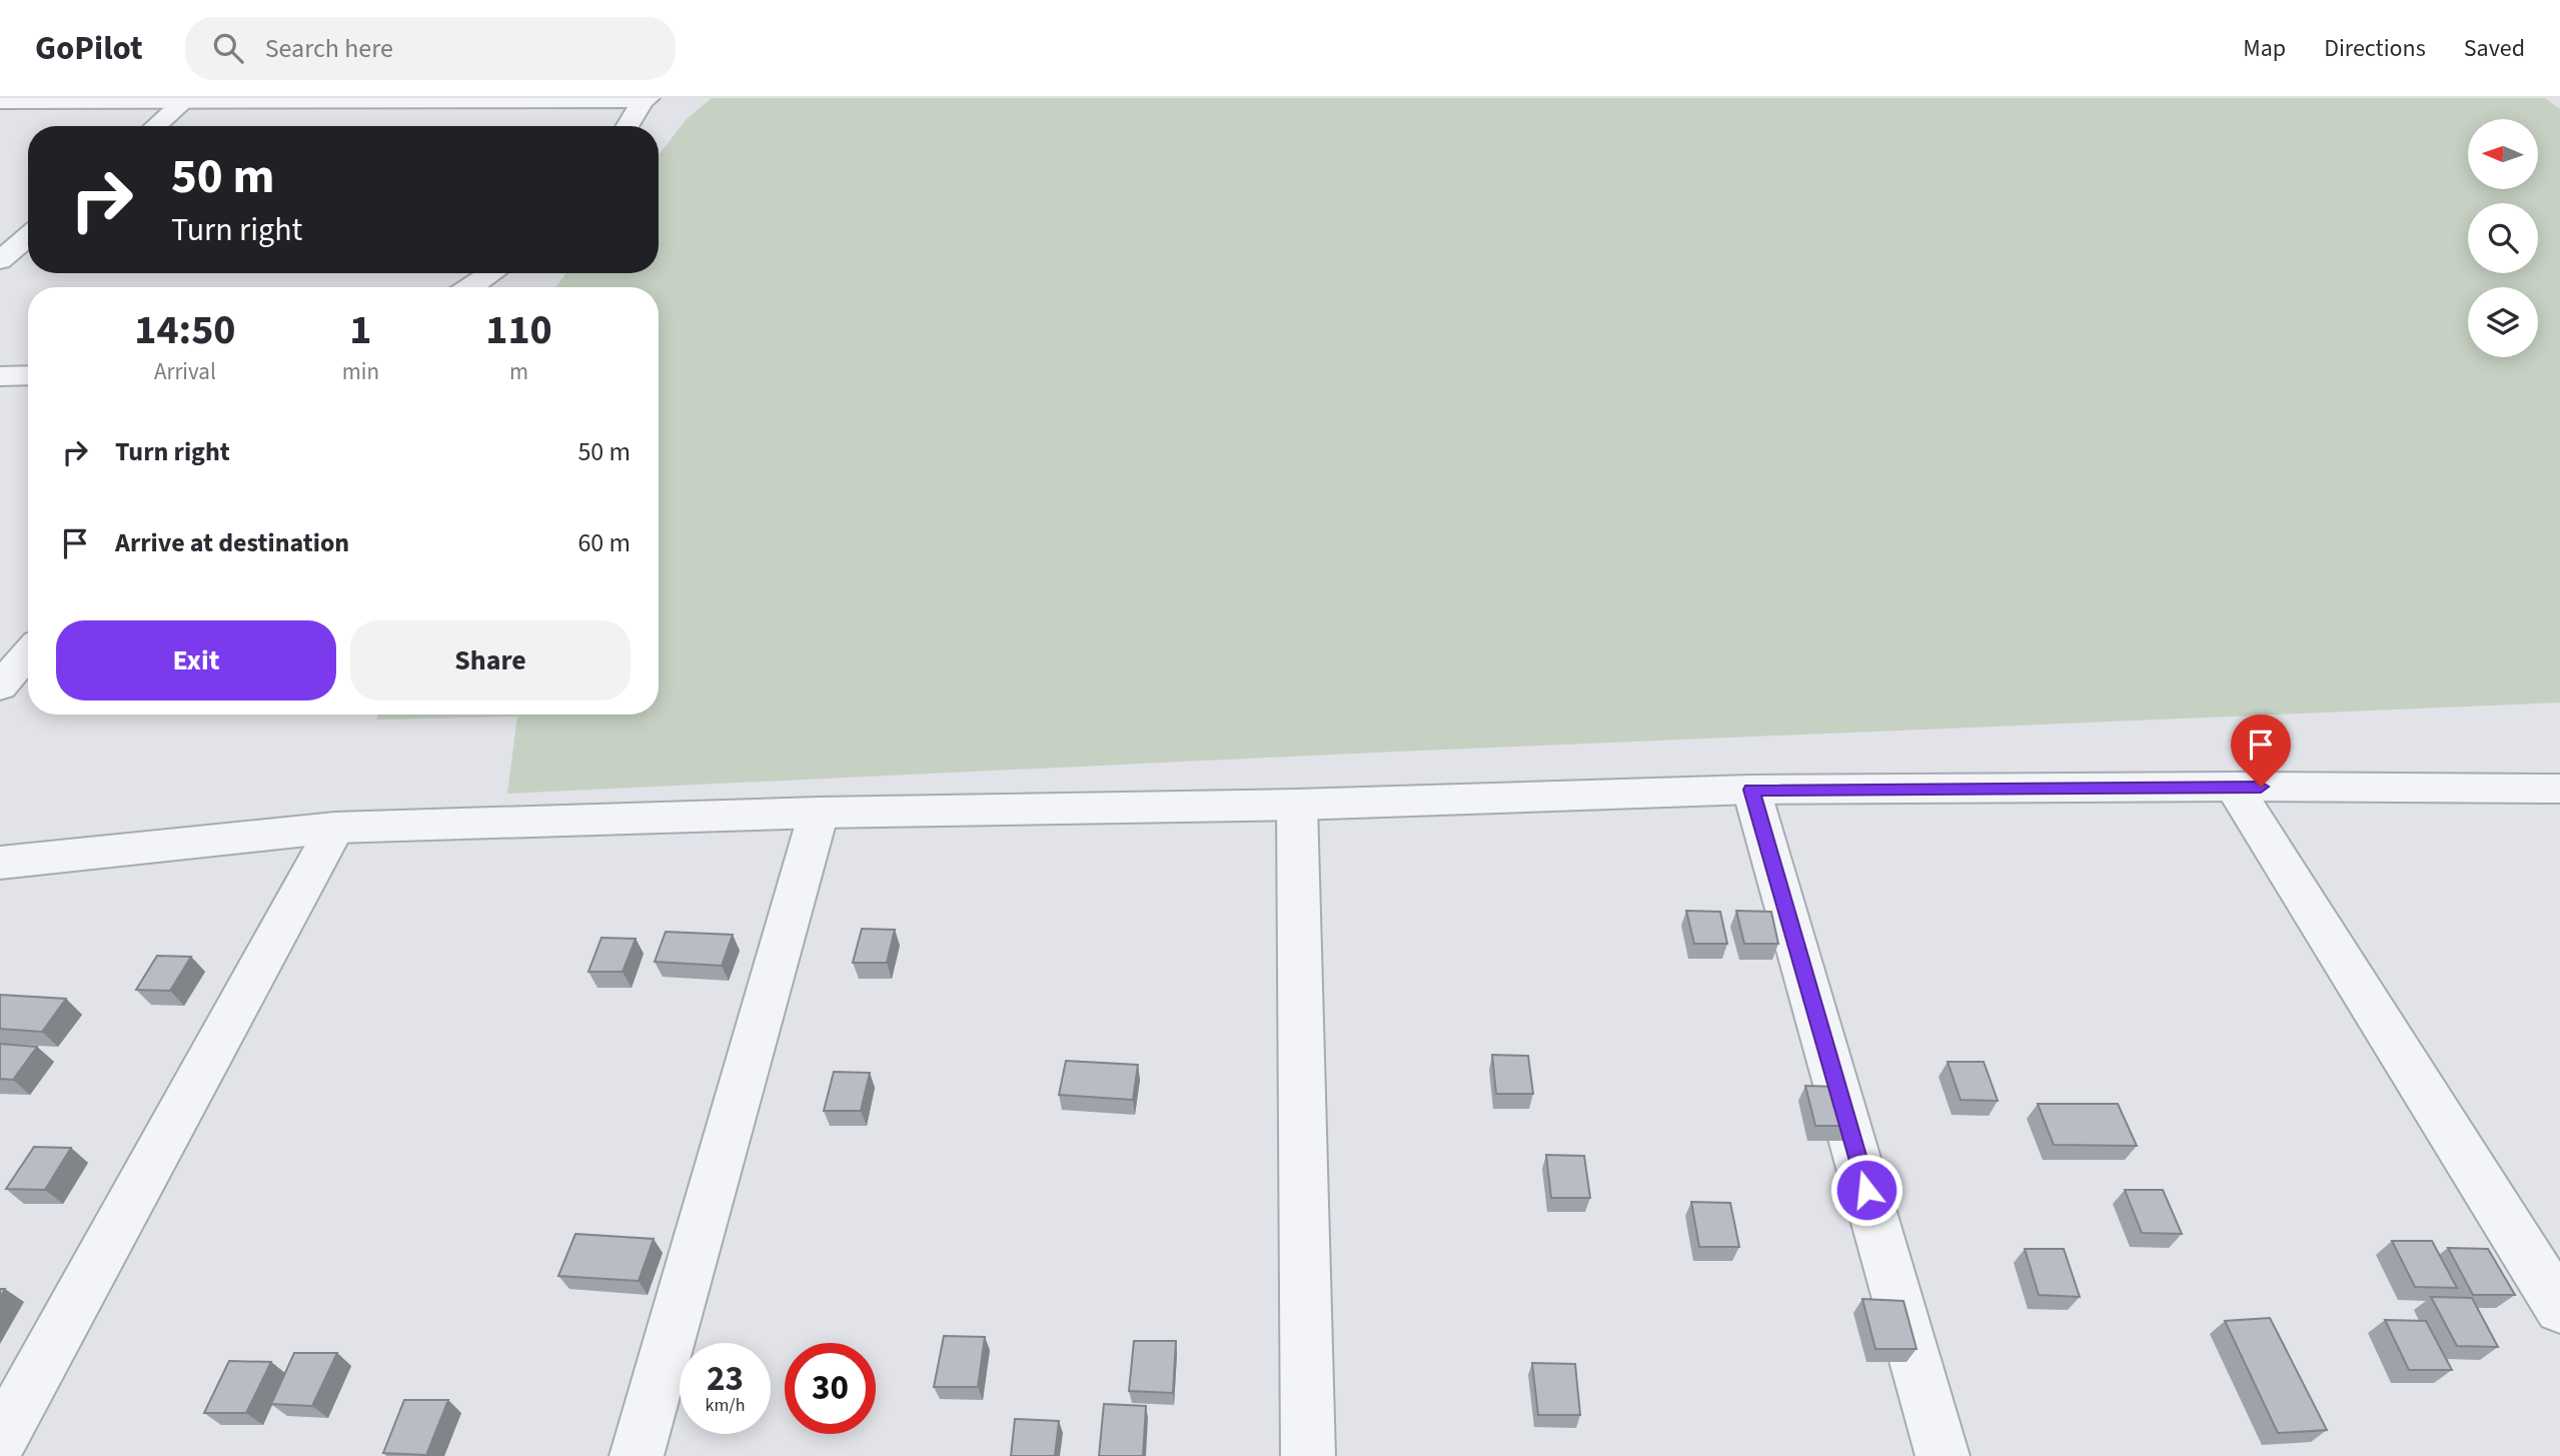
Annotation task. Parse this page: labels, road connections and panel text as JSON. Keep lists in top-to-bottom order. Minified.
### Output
{"north":"left","page":{"header":"GoPilot","search":"Search here","nav":["Map","Directions","Saved"],"turn":["50 m","Turn right"],"eta":["14:50","Arrival","1","min","110","m"],"list":[{"name":"Turn right","value":"50 m"},{"name":"Arrive at destination","value":"60 m"}],"buttons":["Exit","Share"],"speed":"23 km/h","limit":"30"}}
